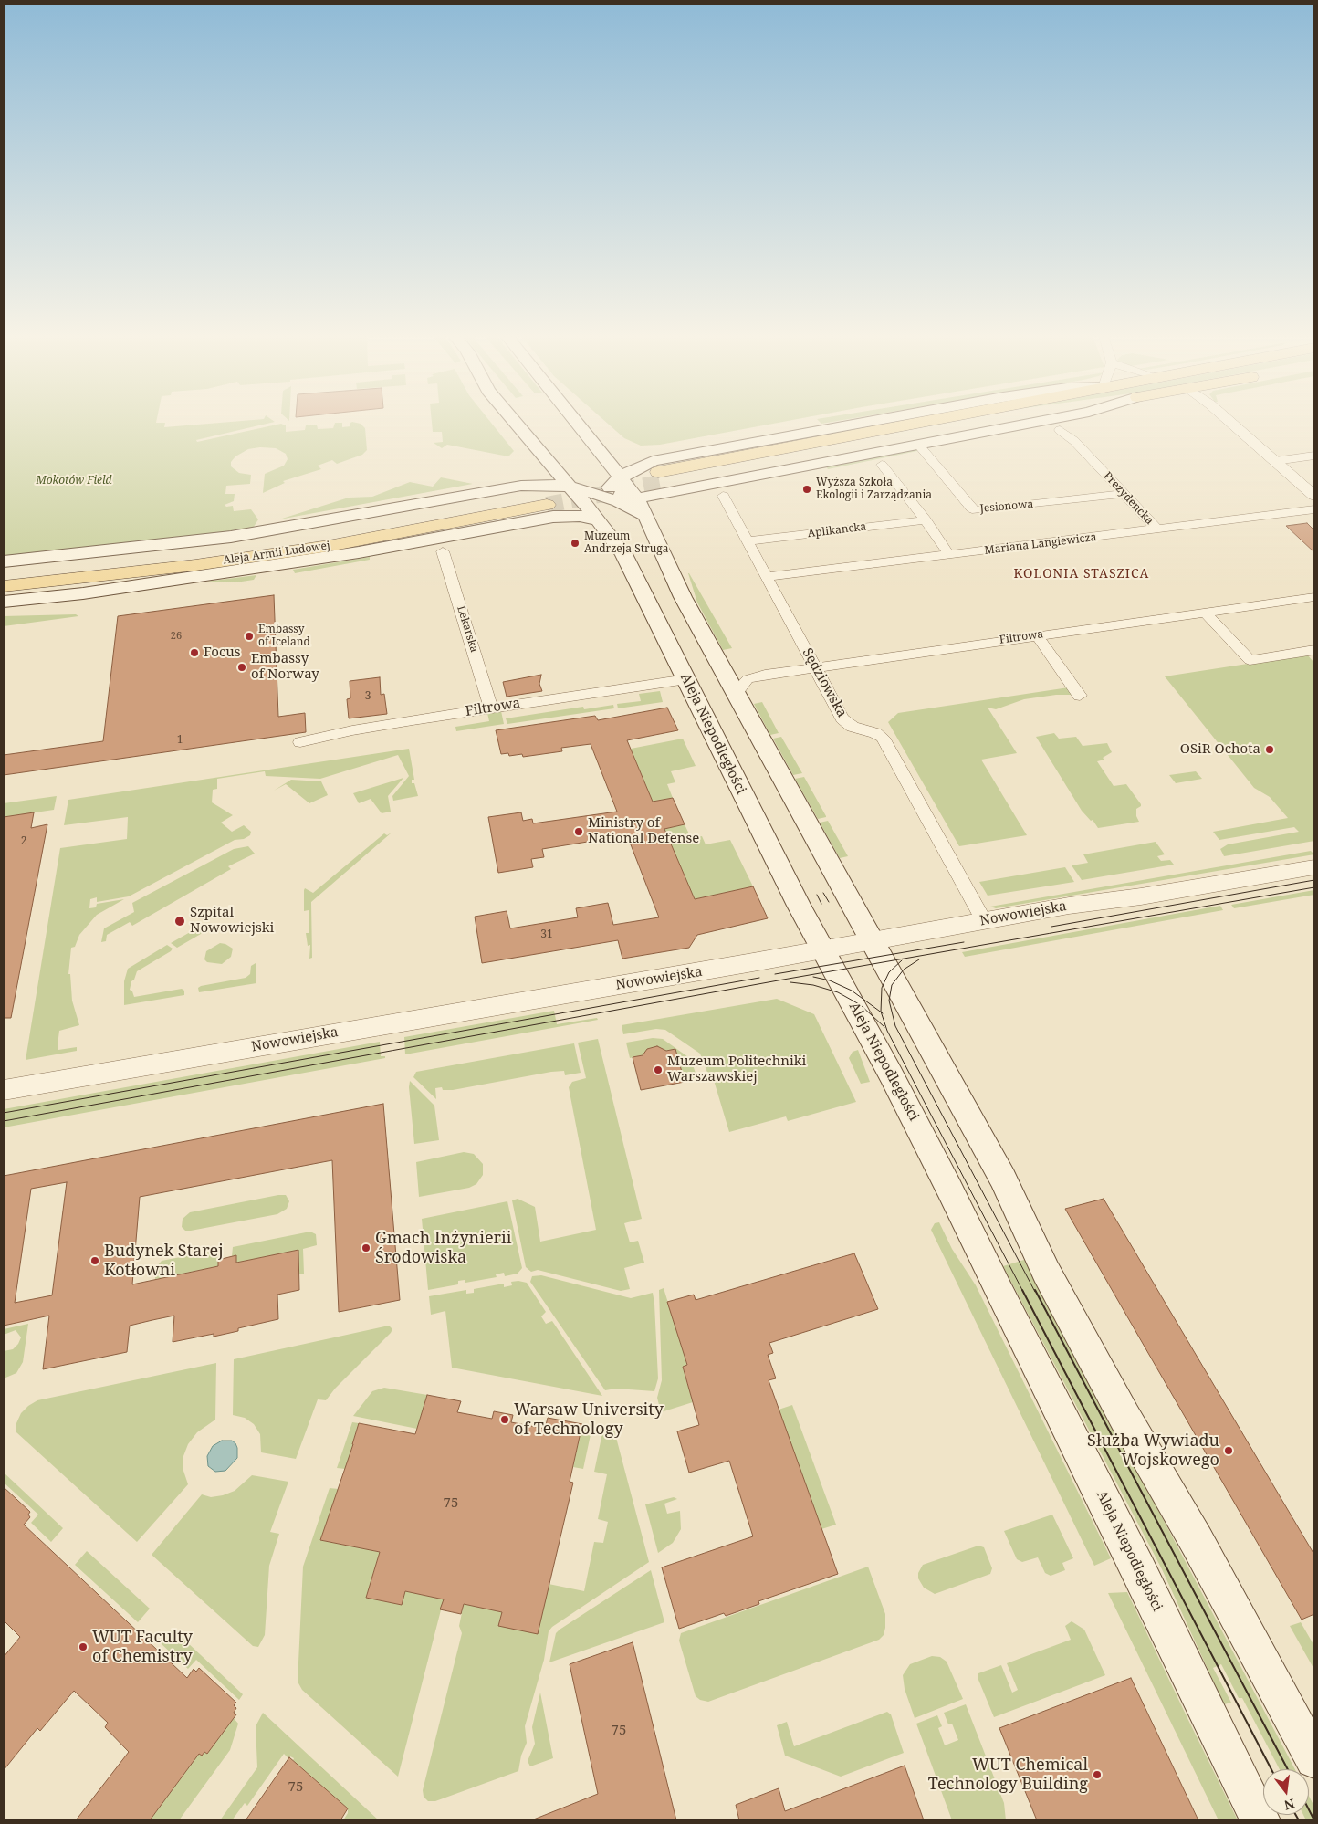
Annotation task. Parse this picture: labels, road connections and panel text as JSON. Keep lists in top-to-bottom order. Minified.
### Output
{"streets":{"main road":["Aleja Armii Ludowej","Aleja Niepodległości"],"street":["Prezydencka","Jesionowa","Aplikancka","Mariana Langiewicza","Lekarska","Filtrowa","Sędziowska","Nowowiejska"]},"crossings":[["Prezydencka","Jesionowa"],["Prezydencka","Mariana Langiewicza"],["Aplikancka","Sędziowska"],["Mariana Langiewicza","Sędziowska"],["Lekarska","Filtrowa"],["Filtrowa","Sędziowska"],["Filtrowa","Aleja Niepodległości"],["Sędziowska","Nowowiejska"],["Aleja Niepodległości","Nowowiejska"]],"districts":["KOLONIA STASZICA"],"parks":["Mokotów Field"],"places":["Wyższa Szkoła Ekologii i Zarządzania","Muzeum Andrzeja Struga","Embassy of Iceland","Focus","Embassy of Norway","OSiR Ochota","Ministry of National Defense","Szpital Nowowiejski","Muzeum Politechniki Warszawskiej","Gmach Inżynierii Środowiska","Budynek Starej Kotłowni","Warsaw University of Technology","Służba Wywiadu Wojskowego","WUT Faculty of Chemistry","WUT Chemical Technology Building"],"house_numbers":["26","3","1","2","31","75","75","75"],"north":"bottom"}
